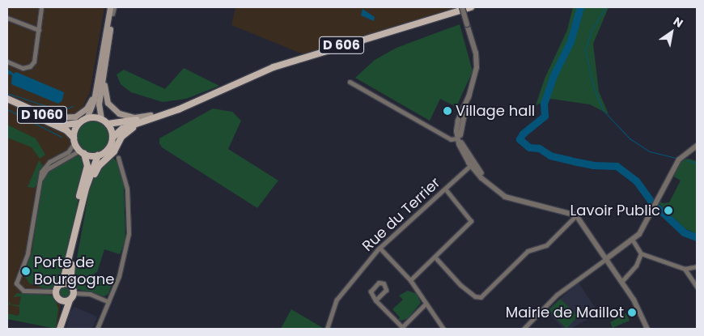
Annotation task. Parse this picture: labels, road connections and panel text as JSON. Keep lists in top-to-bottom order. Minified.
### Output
{"streets":{"main road":["D 606","D 1060"],"street":["Rue du Terrier"]},"crossings":[["D 606","D 1060"]],"places":["Village hall","Lavoir Public","Porte de Bourgogne","Mairie de Maillot"],"north":"top right"}
